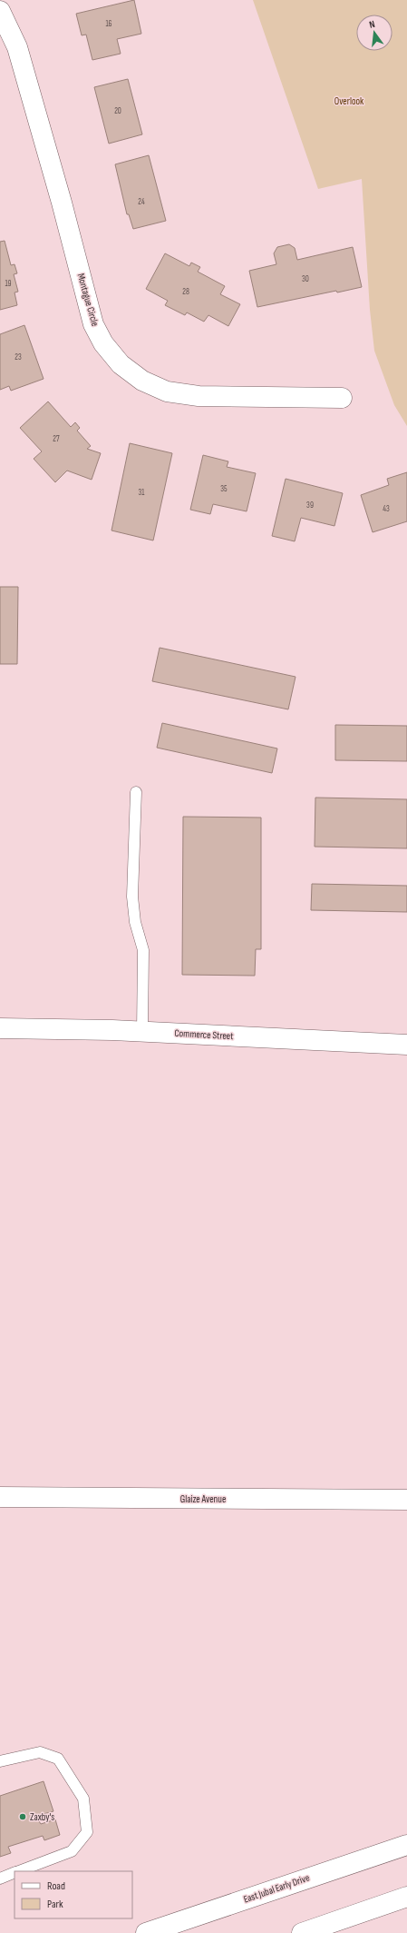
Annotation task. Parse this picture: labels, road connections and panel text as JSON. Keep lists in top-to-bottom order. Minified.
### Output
{"streets":{"street":["Montague Circle","Commerce Street","Glaize Avenue","East Jubal Early Drive"]},"parks":["Overlook"],"places":["Zaxby's"],"house_numbers":["16","20","24","30","19","28","23","27","35","31","39","43"],"legend":["Road","Park"],"north":"top"}
